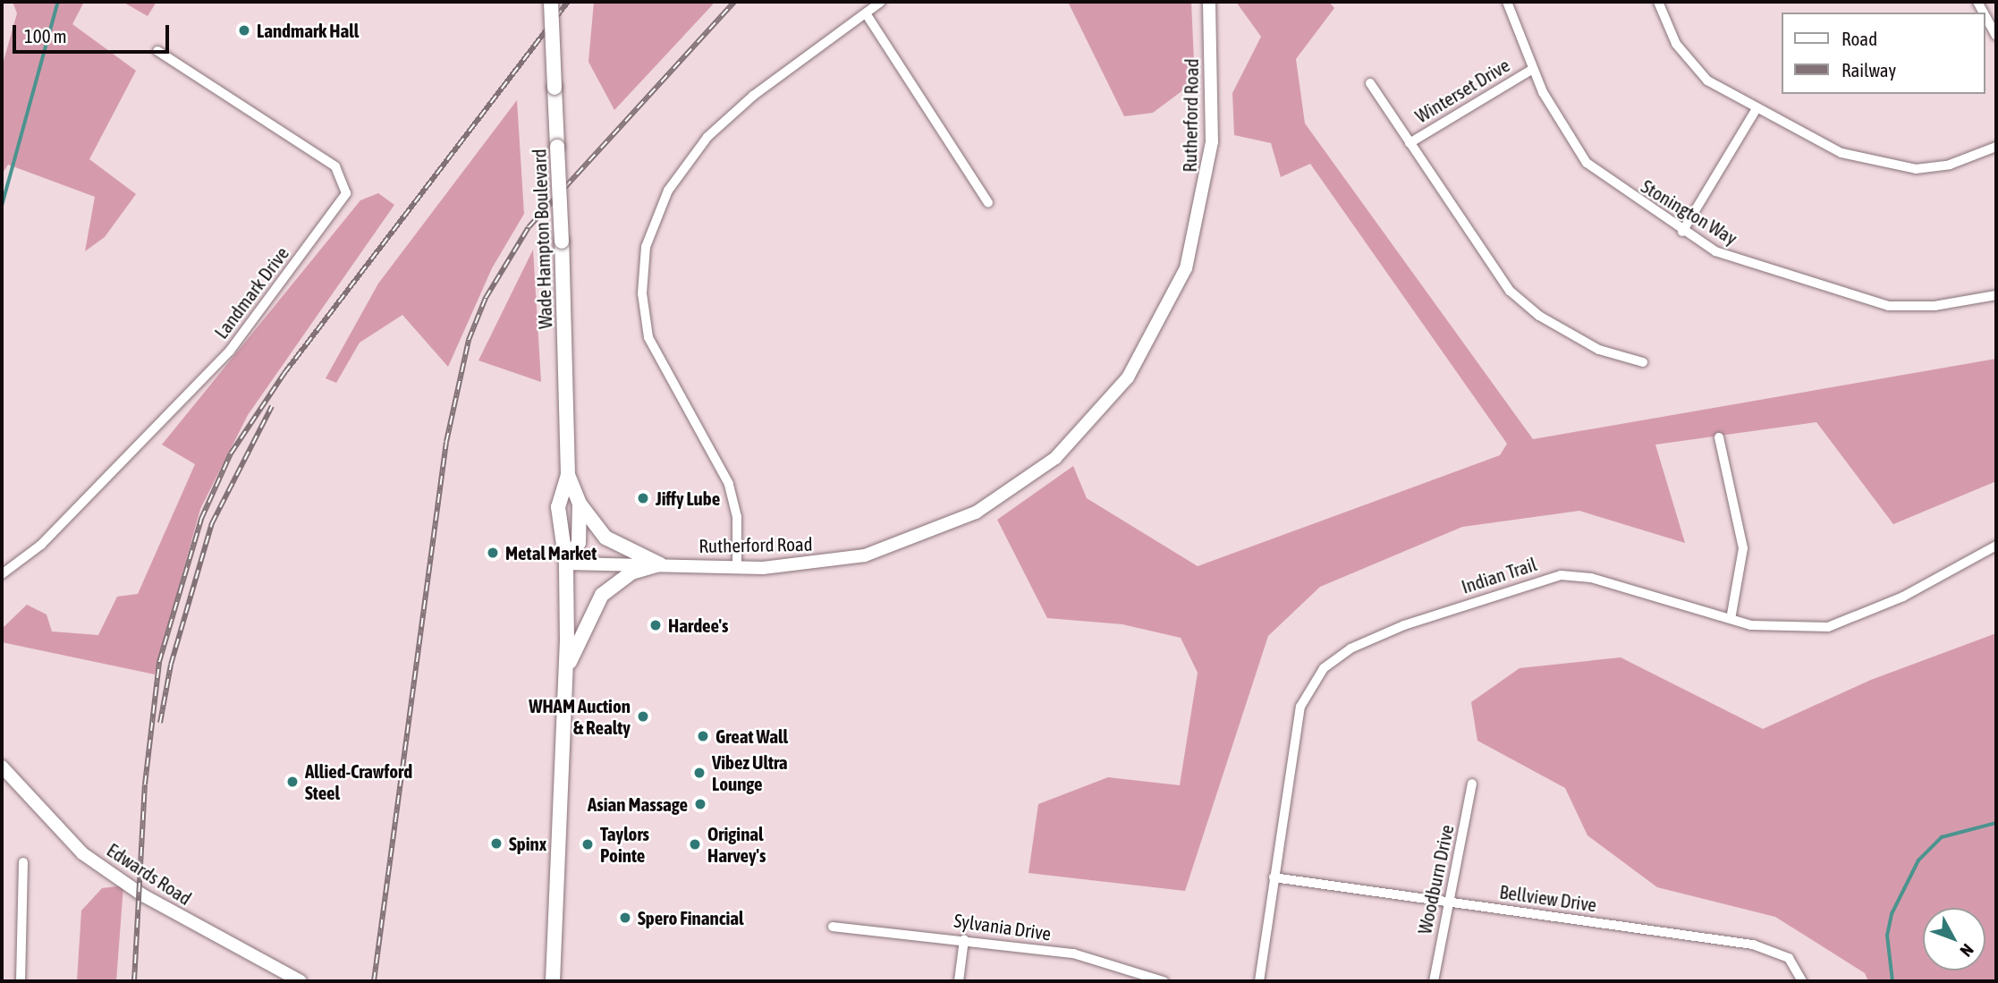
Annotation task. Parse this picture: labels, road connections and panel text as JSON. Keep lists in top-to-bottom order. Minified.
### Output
{"streets":{"main road":["Wade Hampton Boulevard"],"street":["Winterset Drive","Rutherford Road","Stonington Way","Landmark Drive","Indian Trail","Edwards Road","Woodburn Drive","Bellview Drive","Sylvania Drive"]},"crossings":[["Winterset Drive","Stonington Way"],["Rutherford Road","Wade Hampton Boulevard"],["Indian Trail","Bellview Drive"],["Woodburn Drive","Bellview Drive"]],"places":["Landmark Hall","Jiffy Lube","Metal Market","Hardee's","WHAM Auction & Realty","Great Wall","Vibez Ultra Lounge","Allied-Crawford Steel","Asian Massage","Spinx","Taylors Pointe","Original Harvey's","Spero Financial"],"legend":["Road","Railway"],"scale_bar":"100 m","north":"bottom right"}
